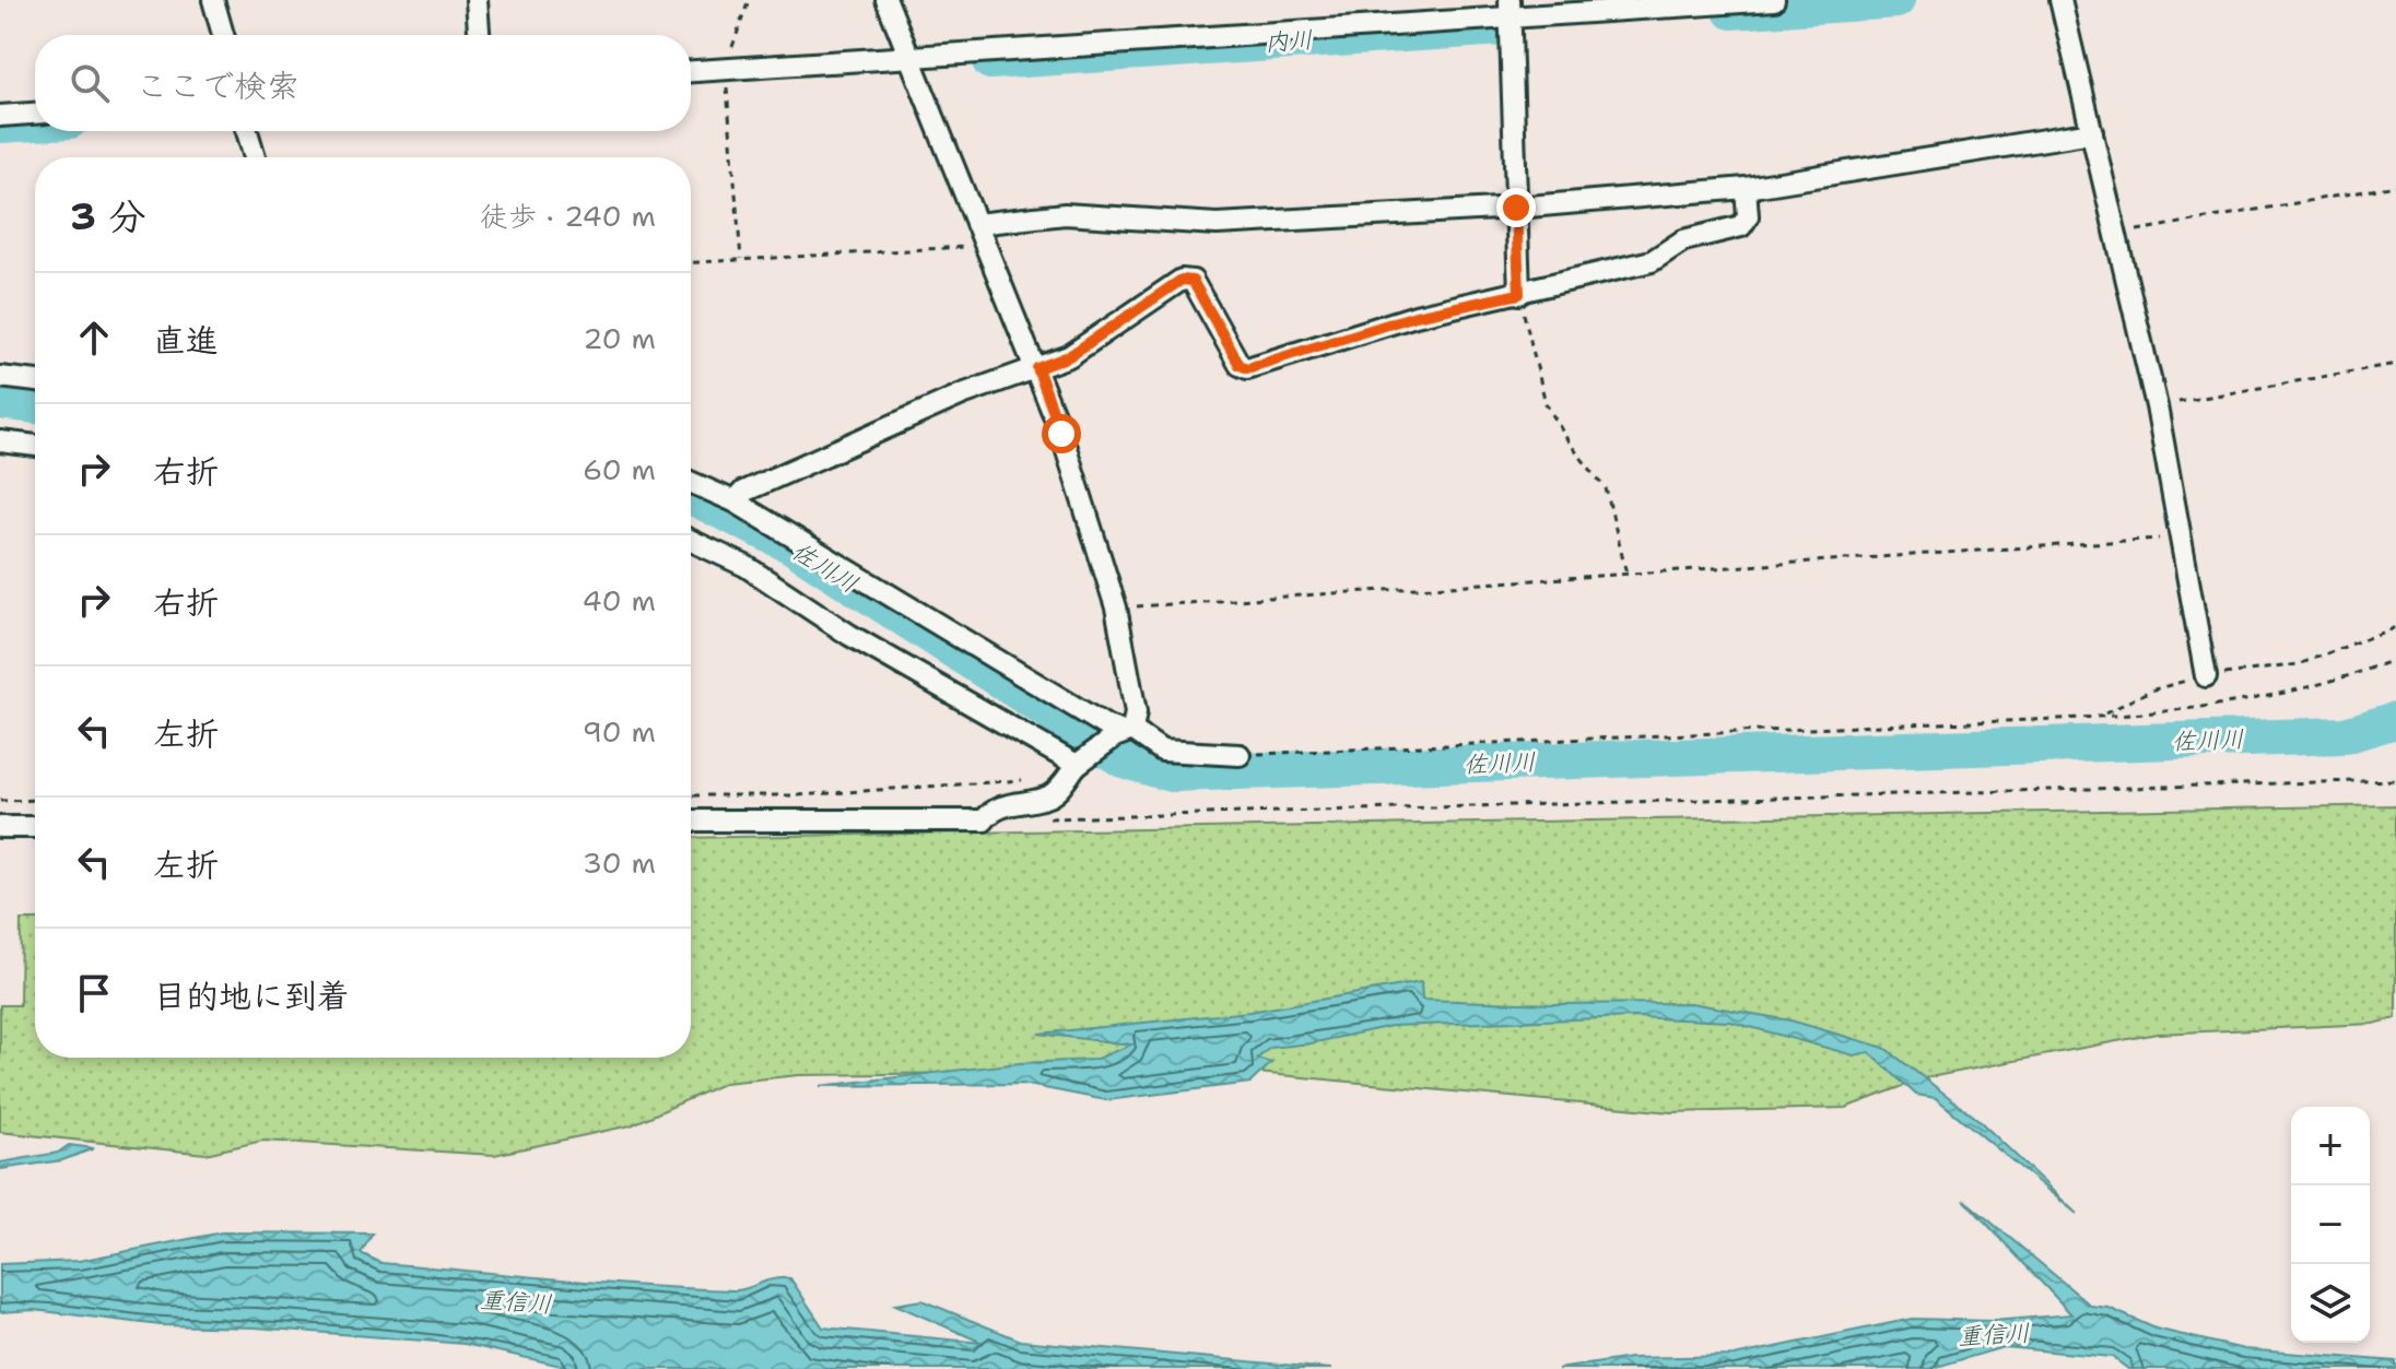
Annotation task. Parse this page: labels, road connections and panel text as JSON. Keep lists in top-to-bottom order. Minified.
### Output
{"water":["内川","佐川川","重信川"],"page":{"search":"ここで検索","heading":["3 分","徒歩 · 240 m"],"list":[["直進","20 m"],["右折","60 m"],["右折","40 m"],["左折","90 m"],["左折","30 m"],"目的地に到着"],"map_buttons":["+","−"]}}
